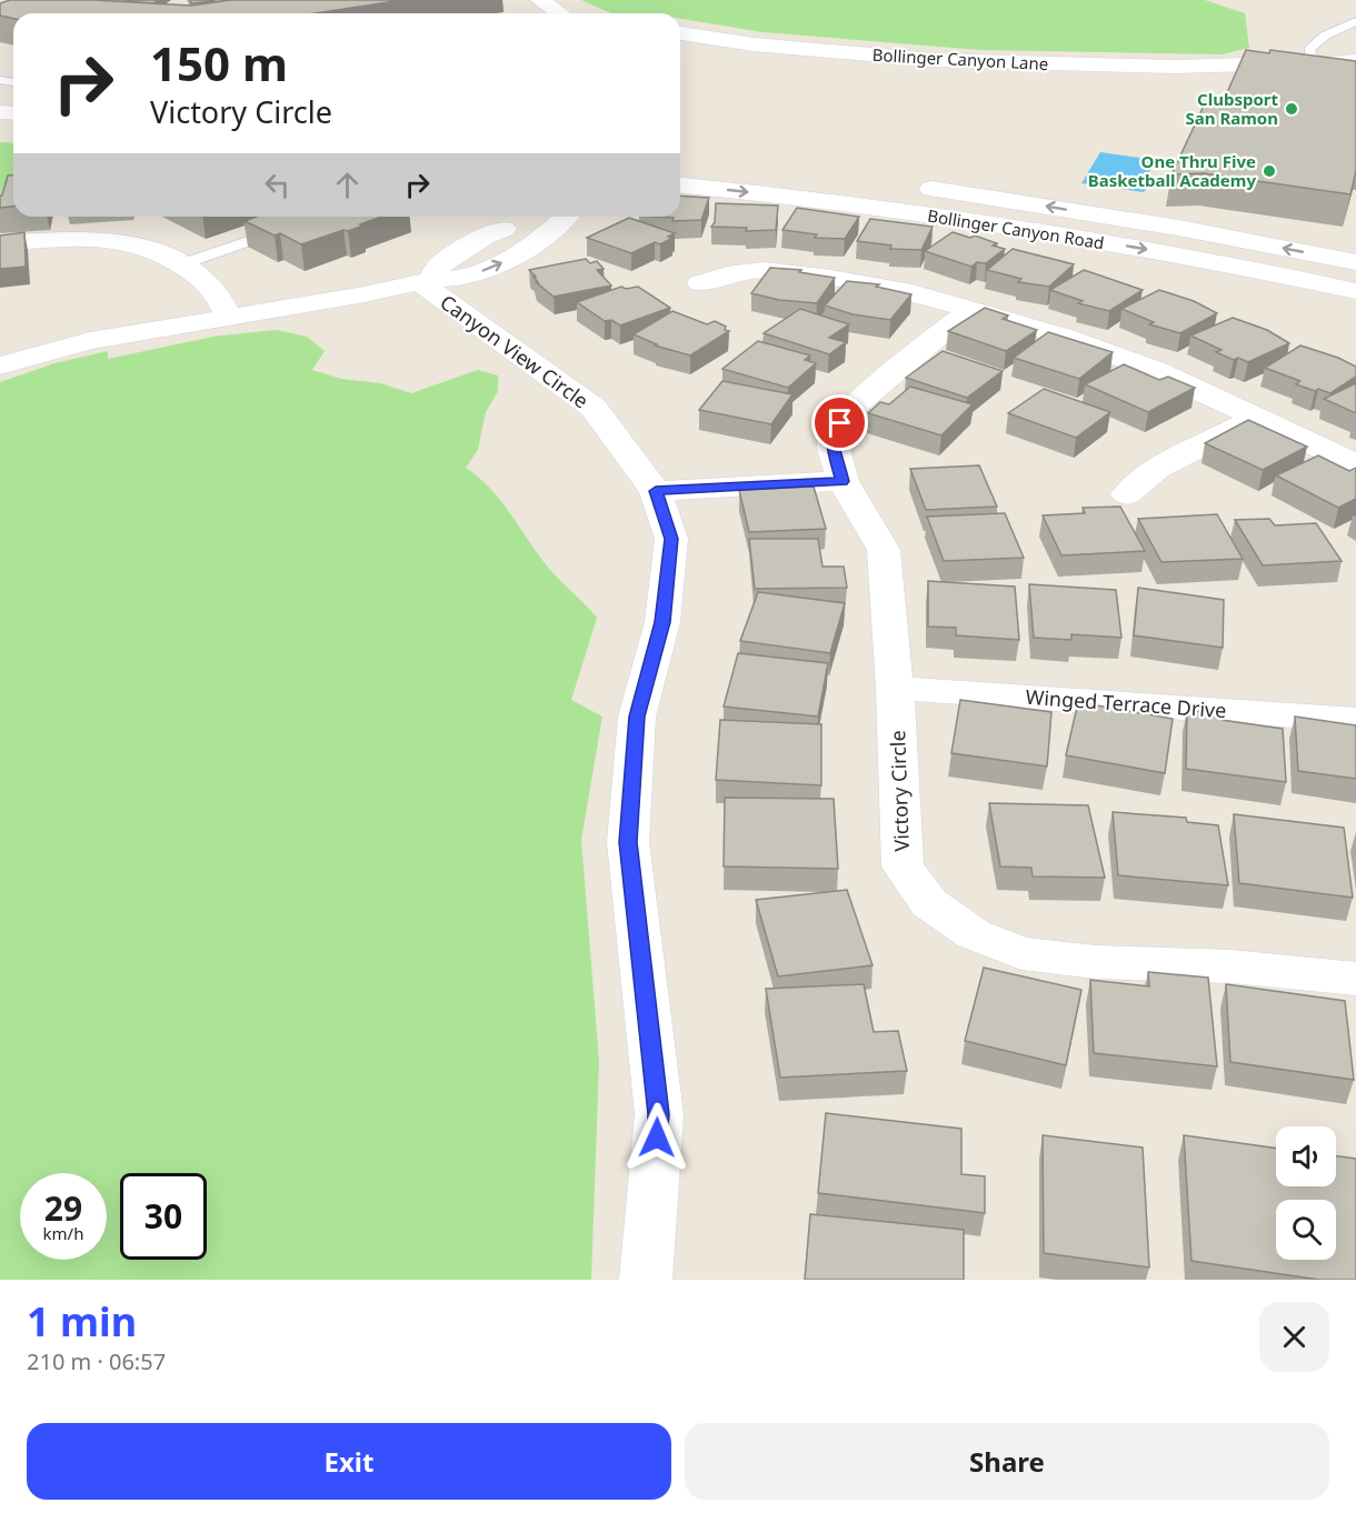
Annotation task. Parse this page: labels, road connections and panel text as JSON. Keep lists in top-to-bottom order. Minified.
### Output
{"streets":{"street":["Bollinger Canyon Lane","Bollinger Canyon Road","Canyon View Circle","Winged Terrace Drive","Victory Circle"]},"crossings":[["Winged Terrace Drive","Victory Circle"]],"places":["Clubsport San Ramon","One Thru Five Basketball Academy"],"page":{"turn":["150 m","Victory Circle"],"speed":"29 km/h","limit":"30","heading":["1 min","210 m · 06:57"],"buttons":["Exit","Share"]}}
